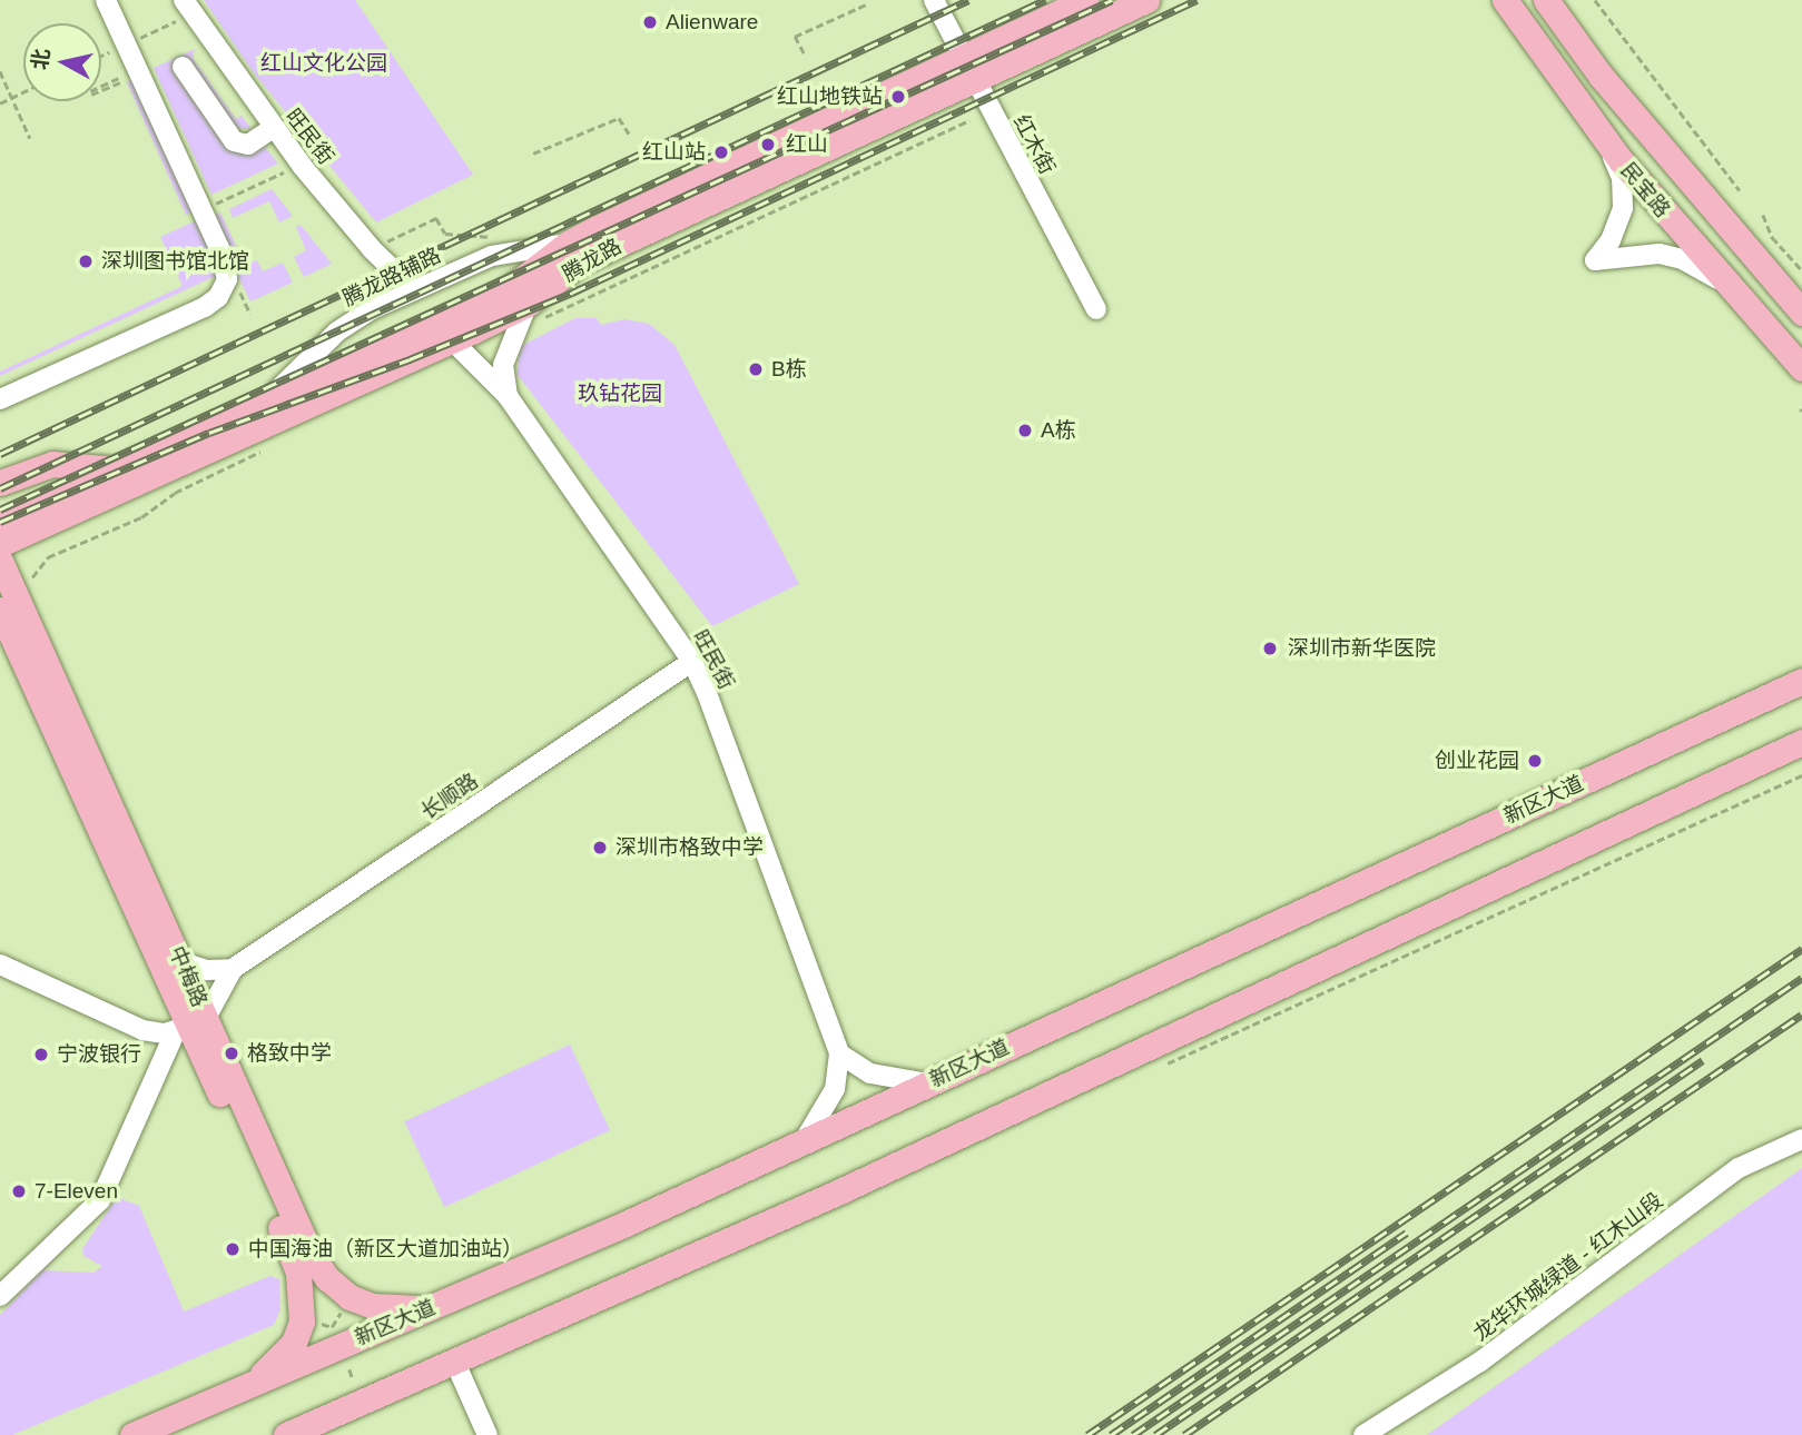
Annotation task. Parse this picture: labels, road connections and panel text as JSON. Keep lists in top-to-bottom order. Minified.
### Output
{"streets":{"main road":["民宝路","腾龙路","新区大道","中梅路"],"street":["旺民街","红木街","腾龙路辅路","长顺路","龙华环城绿道 - 红木山段"]},"crossings":[["旺民街","腾龙路"],["旺民街","腾龙路辅路"],["旺民街","长顺路"],["红木街","腾龙路"],["腾龙路","腾龙路辅路"],["新区大道","中梅路"]],"parks":["红山文化公园","玖钻花园"],"places":["Alienware","红山地铁站","红山","红山站","深圳图书馆北馆","B栋","A栋","深圳市新华医院","创业花园","深圳市格致中学","格致中学","宁波银行","7-Eleven","中国海油（新区大道加油站）"],"north":"left"}
